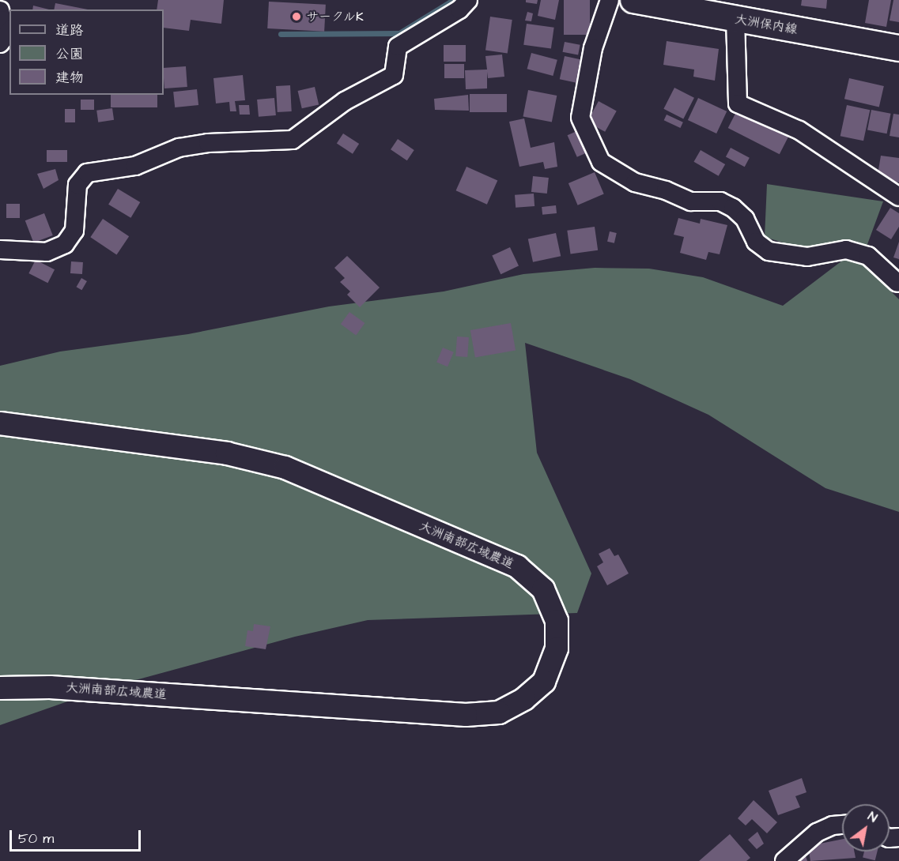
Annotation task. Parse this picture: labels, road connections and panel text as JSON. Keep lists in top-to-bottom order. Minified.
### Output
{"streets":{"main road":["大洲保内線"],"street":["大洲南部広域農道"]},"places":["サークルK"],"legend":["道路","公園","建物"],"scale_bar":"50 m","north":"top right"}
